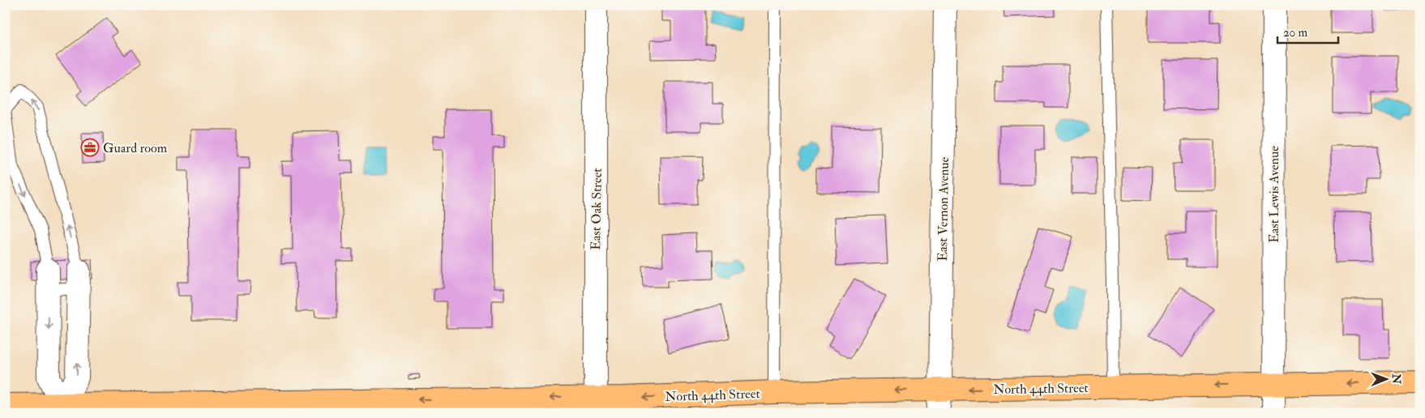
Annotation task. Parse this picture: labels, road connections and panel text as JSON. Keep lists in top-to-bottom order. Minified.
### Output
{"streets":{"main road":["North 44th Street"],"street":["East Lewis Avenue","East Oak Street","East Vernon Avenue"]},"crossings":[["East Lewis Avenue","North 44th Street"],["East Oak Street","North 44th Street"],["East Vernon Avenue","North 44th Street"]],"one_way":["North 44th Street"],"places":{"office":["Guard room"]},"scale_bar":"20 m","north":"right"}
